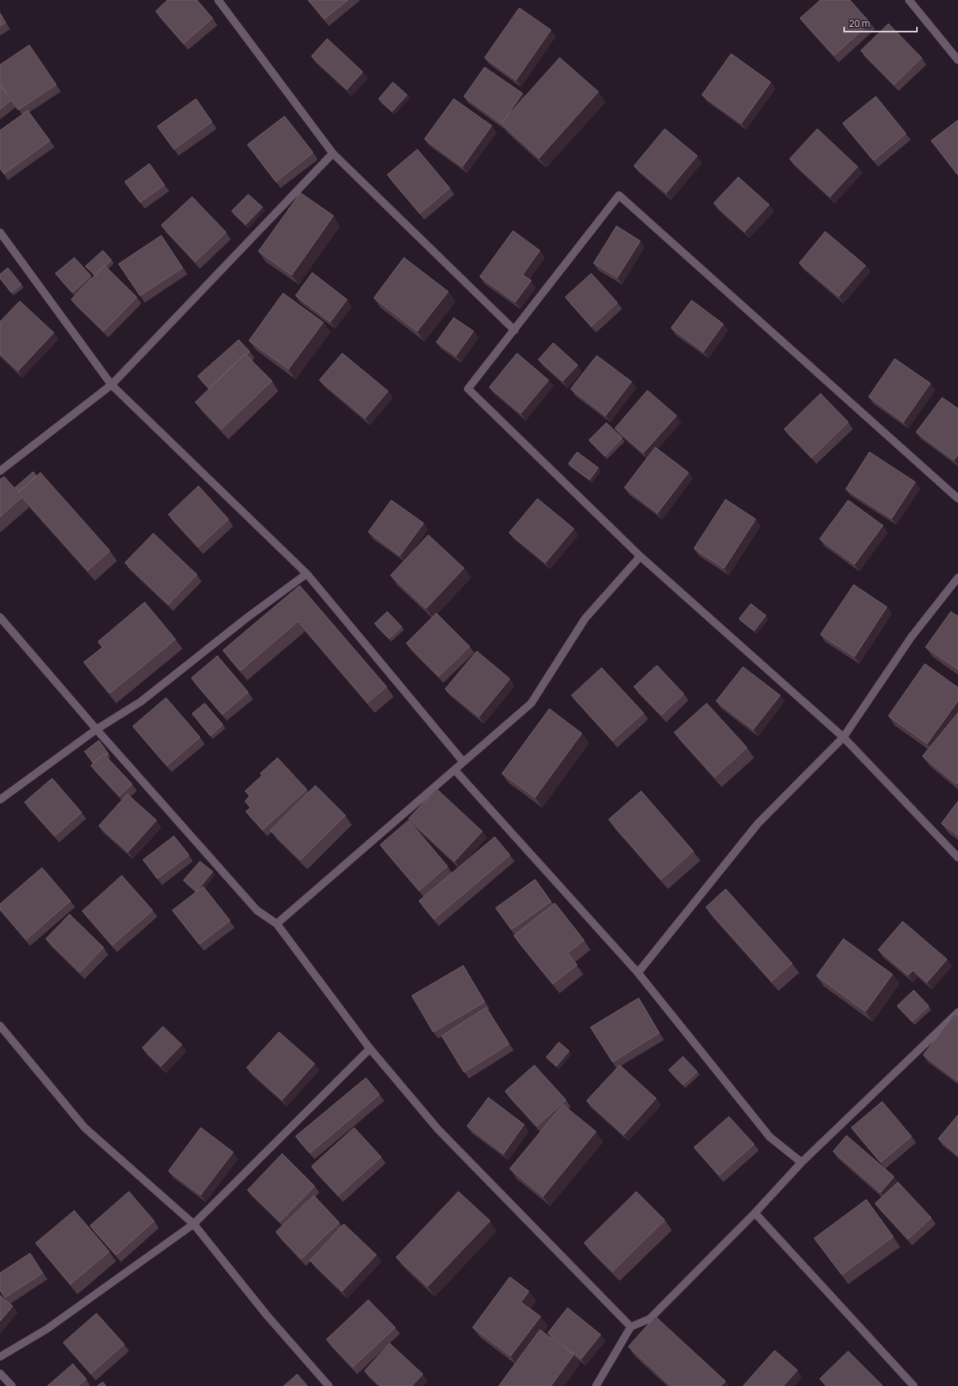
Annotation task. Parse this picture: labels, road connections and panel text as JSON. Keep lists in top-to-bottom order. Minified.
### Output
{"scale_bar":"20 m"}
